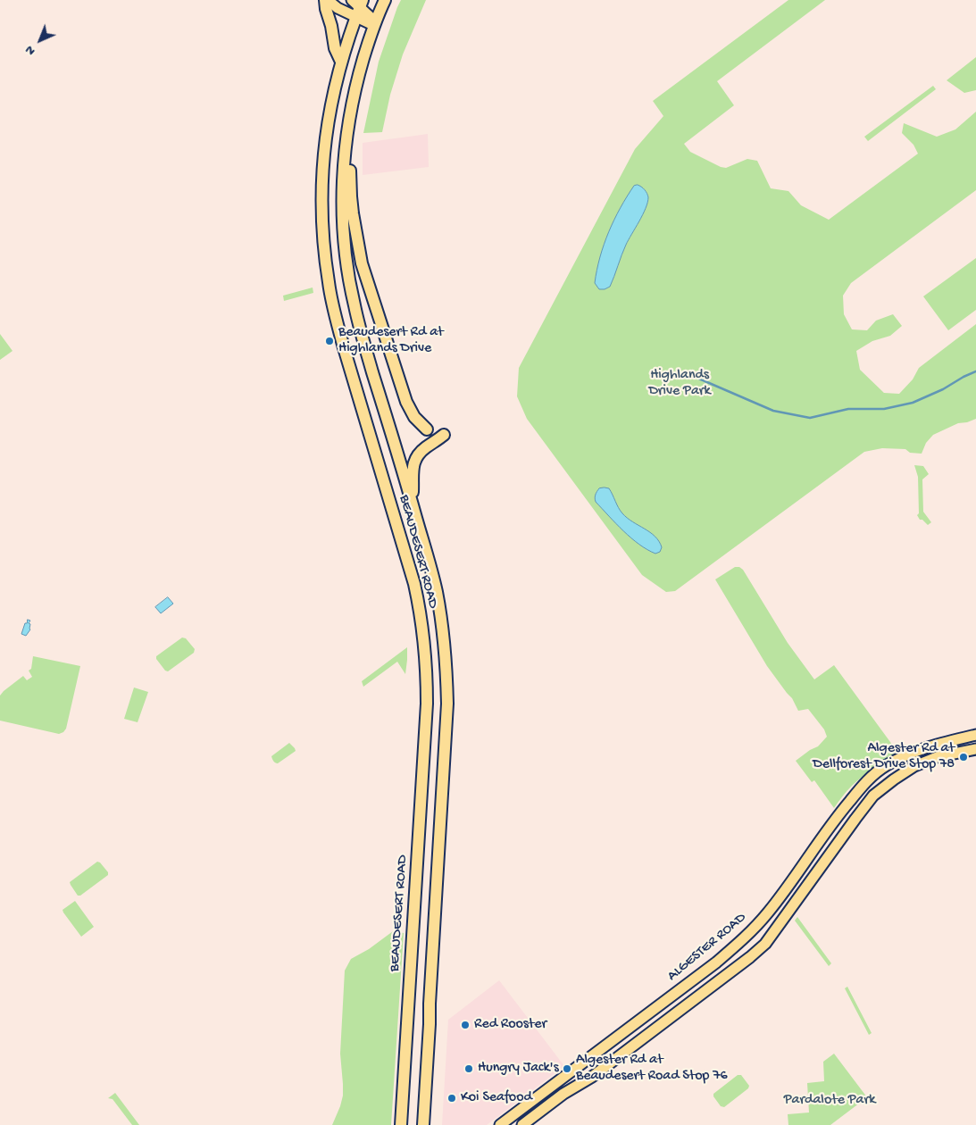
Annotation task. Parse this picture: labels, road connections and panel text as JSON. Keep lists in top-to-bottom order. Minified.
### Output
{"streets":{"highway":["BEAUDESERT ROAD"],"main road":["ALGESTER ROAD"]},"parks":["Highlands Drive Park","Pardalote Park"],"places":["Beaudesert Rd at Highlands Drive","Algester Rd at Dellforest Drive Stop 78","Red Rooster","Hungry Jack's","Algester Rd at Beaudesert Road Stop 76","Koi Seafood"],"north":"bottom left"}
